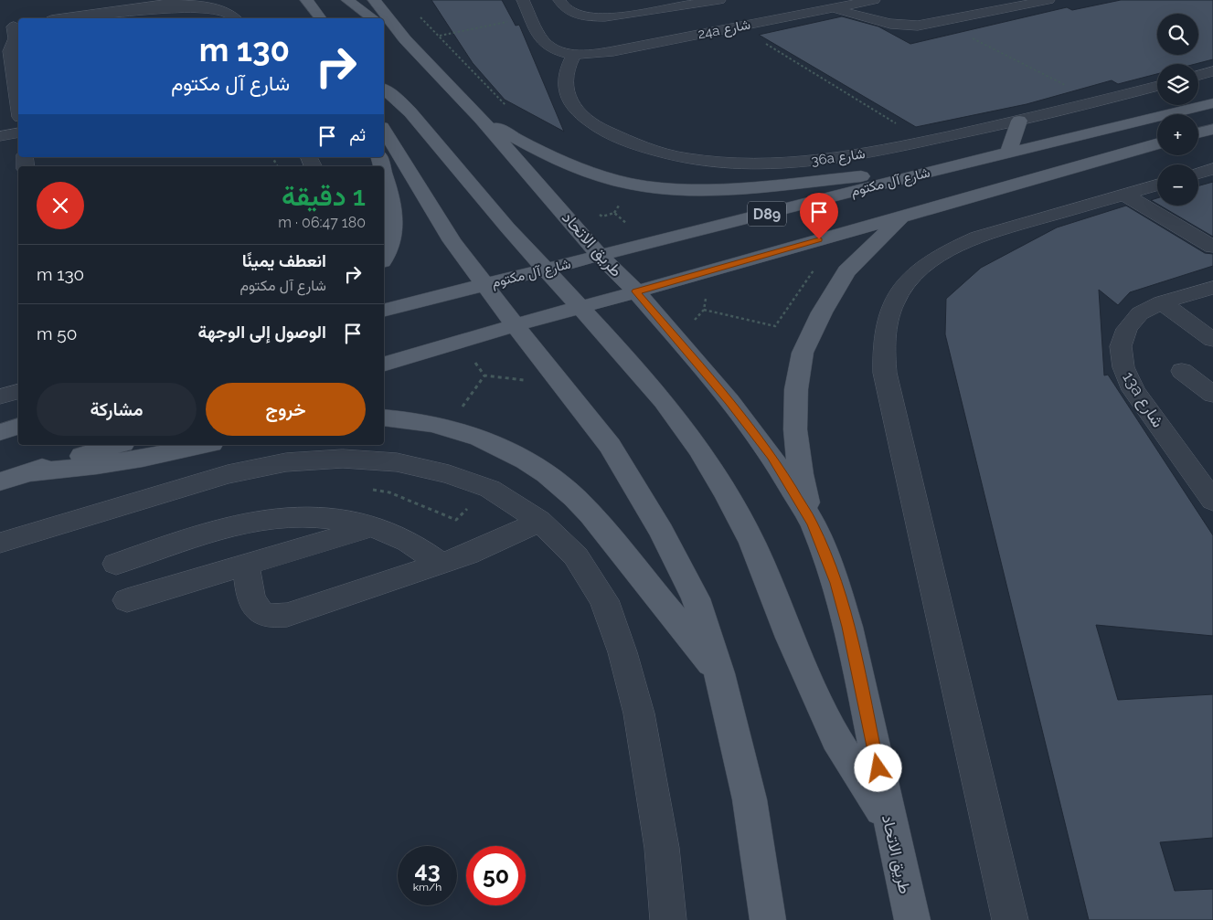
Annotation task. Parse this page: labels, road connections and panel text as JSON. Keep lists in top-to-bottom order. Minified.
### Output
{"streets":{"main road":["شارع آل مكتوم","D89","طريق الاتحاد"],"street":["24a شارع","36a شارع","13a شارع"]},"crossings":[["24a شارع","36a شارع"],["شارع آل مكتوم","طريق الاتحاد"],["D89","طريق الاتحاد"]],"page":{"map_buttons":["+","−"],"turn":["130 m","شارع آل مكتوم"],"then":"ثم","heading":["1 دقيقة","180 m · 06:47"],"list":[{"name":"انعطف يمينًا","note":"شارع آل مكتوم","value":"130 m"},{"name":"الوصول إلى الوجهة","value":"50 m"}],"buttons":["خروج","مشاركة"],"speed":"43 km/h","limit":"50"}}
